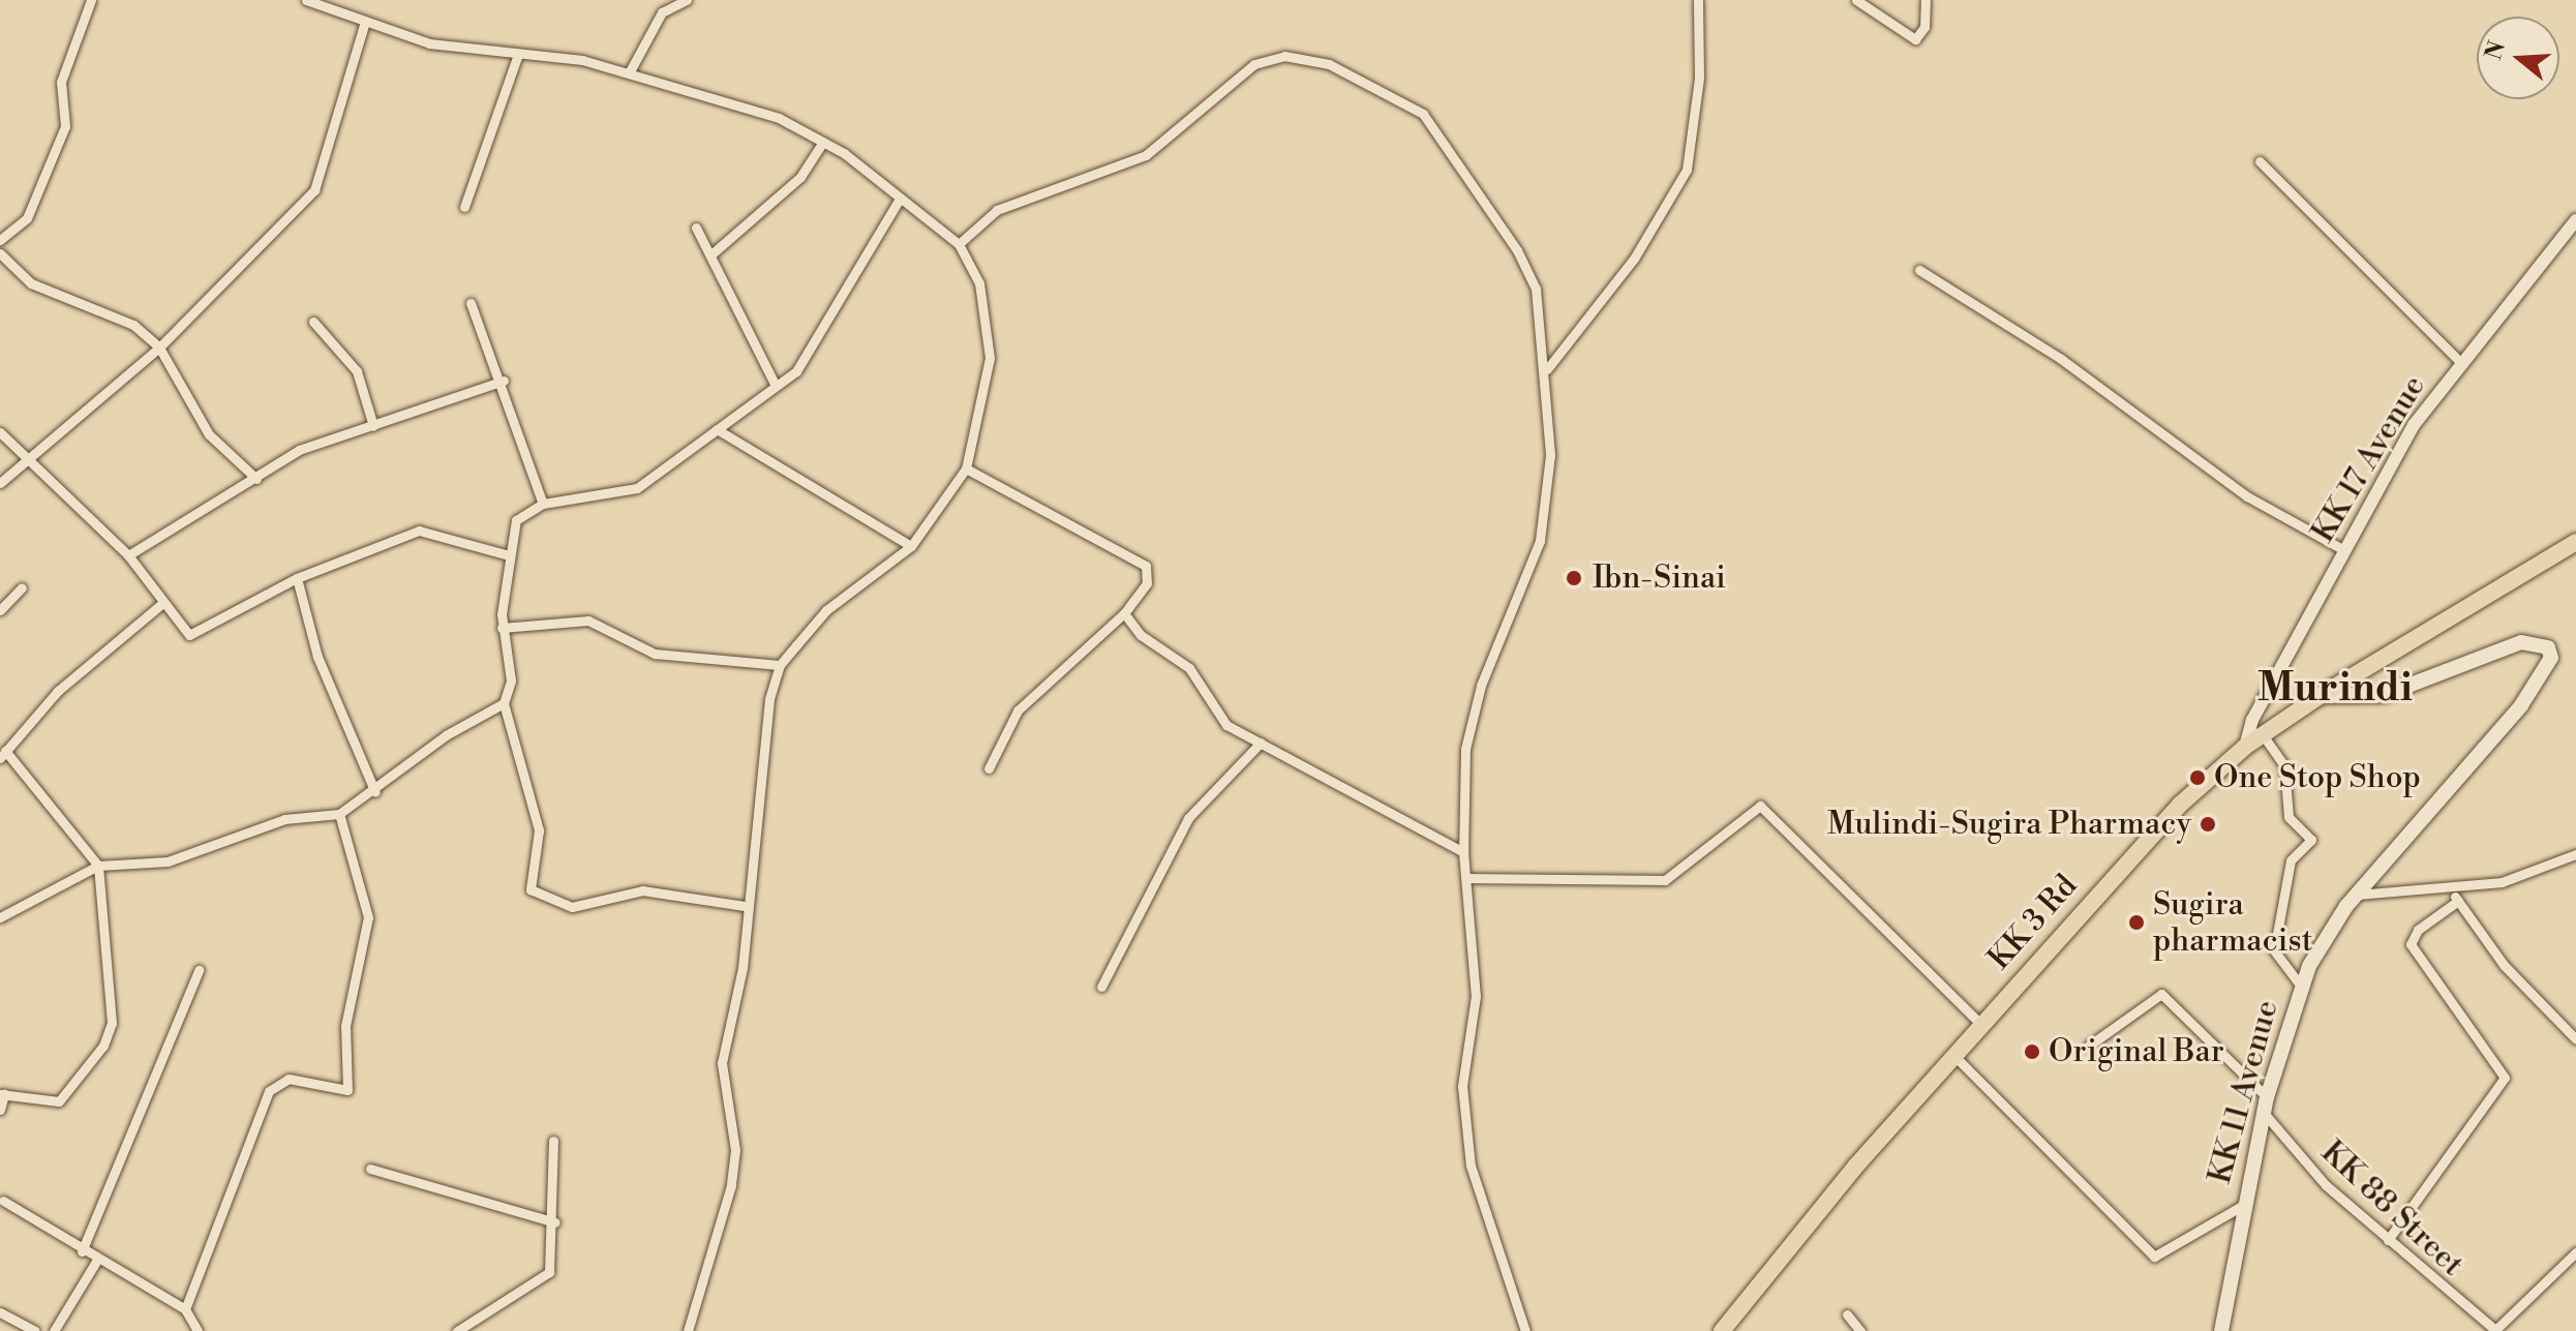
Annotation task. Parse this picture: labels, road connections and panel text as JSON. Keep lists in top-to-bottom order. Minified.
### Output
{"streets":{"highway":["KK 3 Rd"],"main road":["KK 11 Avenue"],"street":["KK 17 Avenue","KK 88 Street"]},"crossings":[["KK 17 Avenue","KK 3 Rd"],["KK 3 Rd","KK 11 Avenue"],["KK 11 Avenue","KK 88 Street"]],"districts":["Murindi"],"places":["Ibn-Sinai","One Stop Shop","Mulindi-Sugira Pharmacy","Sugira pharmacist","Original Bar"],"north":"left"}
